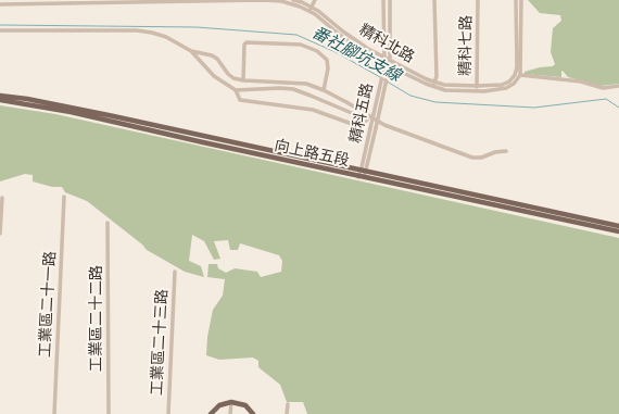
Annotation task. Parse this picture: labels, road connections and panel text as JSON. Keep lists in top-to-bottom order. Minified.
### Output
{"streets":{"main road":["向上路五段"],"street":["精科北路","精科七路","精科五路","工業區二十一路","工業區二十二路","工業區二十三路"]},"crossings":[["精科北路","精科七路"],["精科北路","精科五路"],["精科五路","向上路五段"]],"water":["番社腳坑支線"]}
